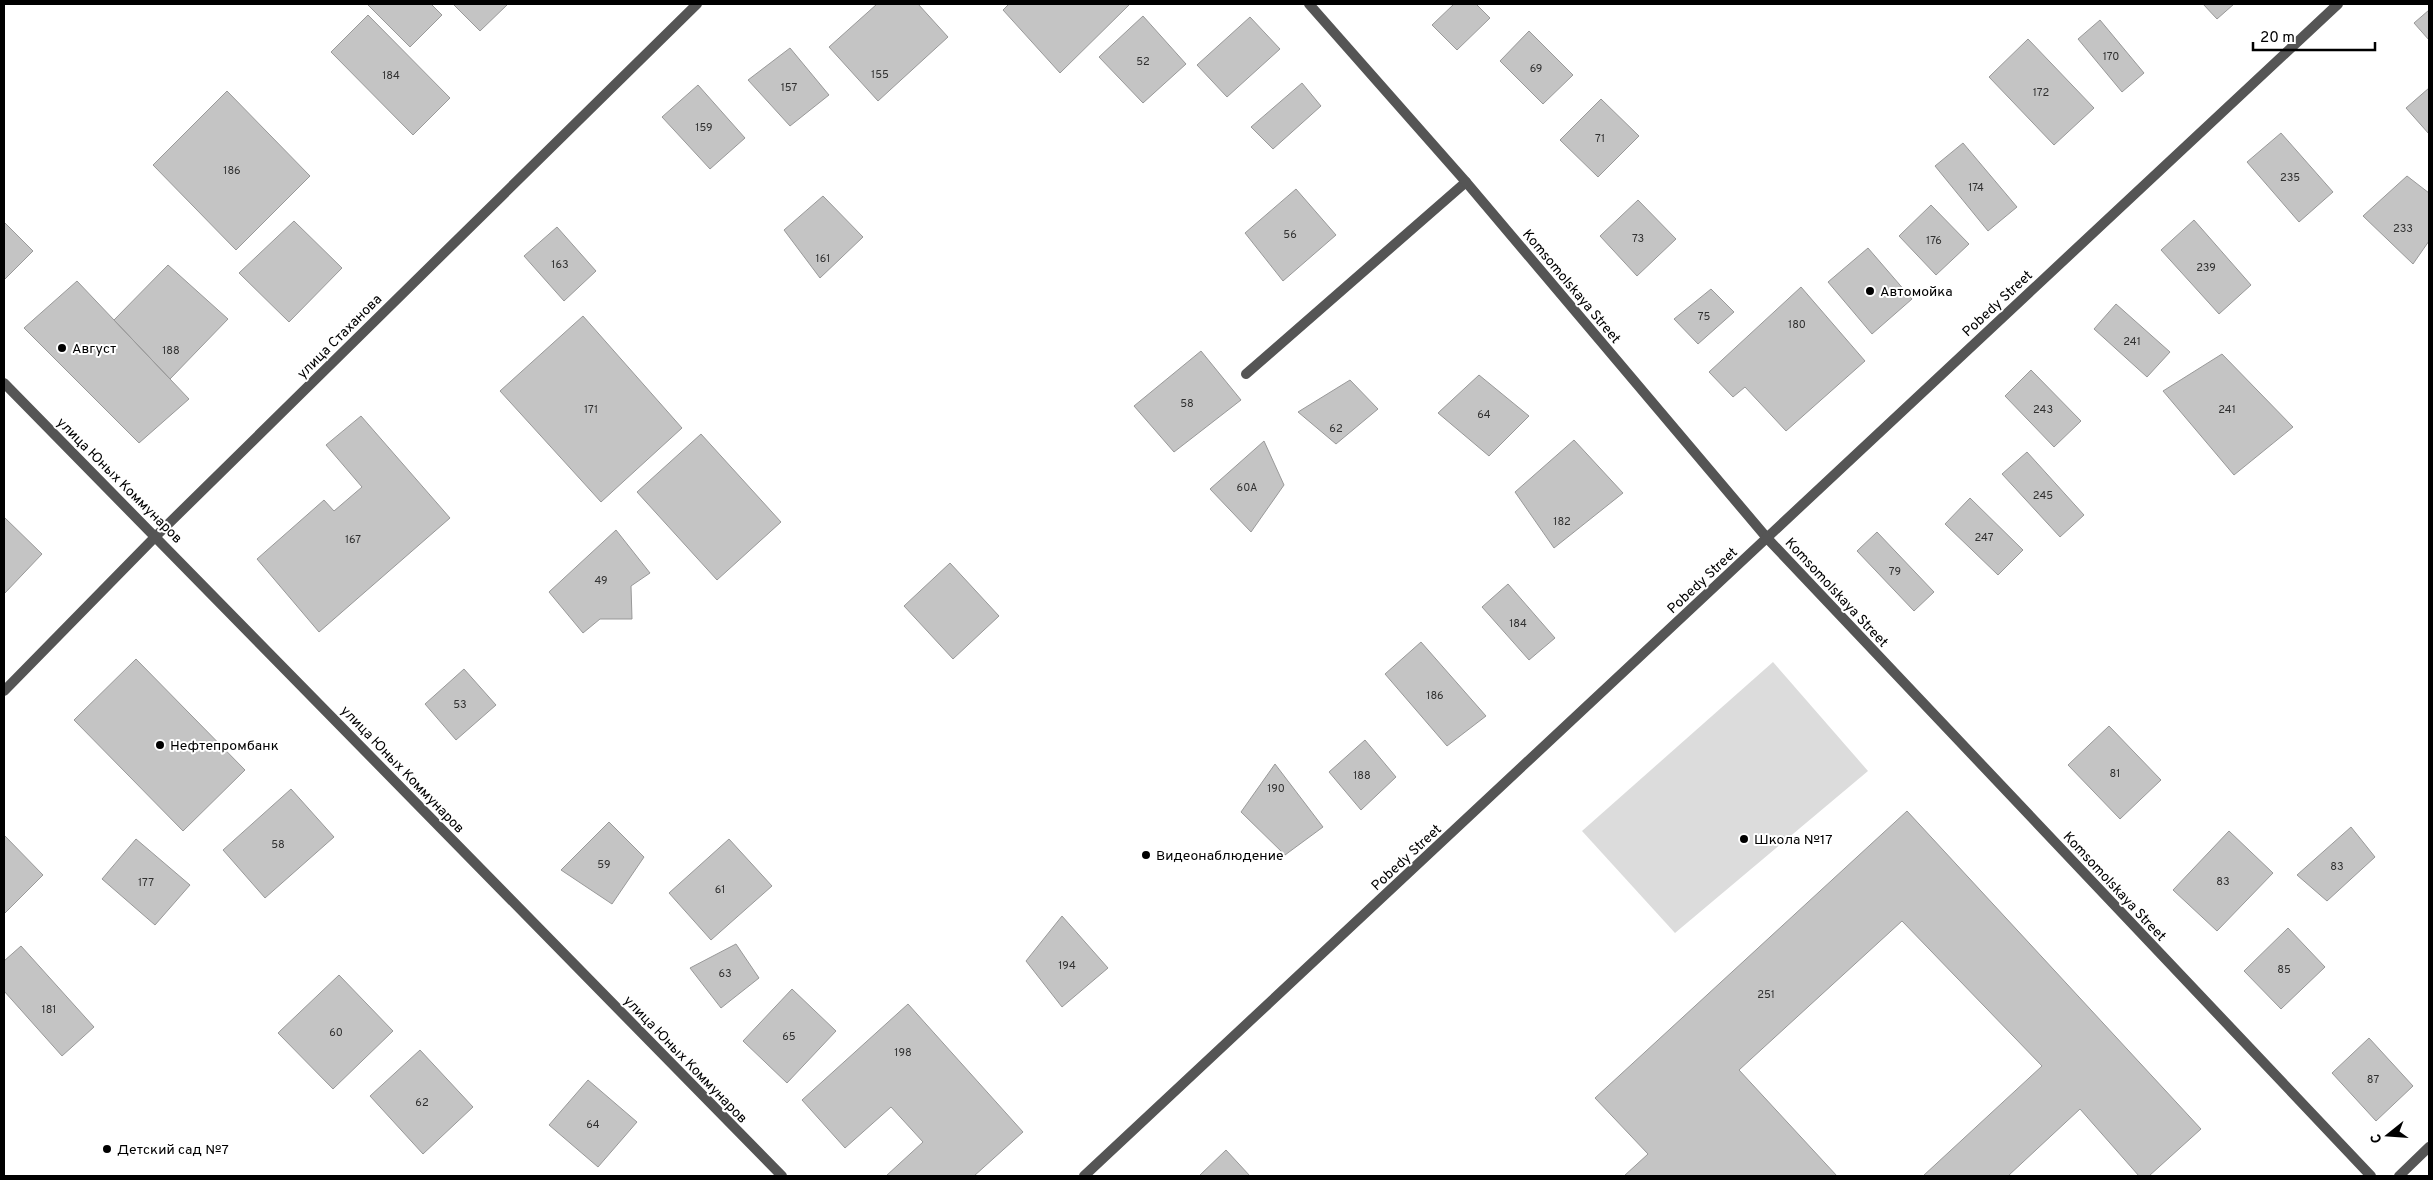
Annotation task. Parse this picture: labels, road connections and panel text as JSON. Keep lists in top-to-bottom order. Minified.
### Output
{"streets":{"street":["Komsomolskaya Street","Pobedy Street","улица Стаханова","улица Юных Коммунаров"]},"crossings":[["Komsomolskaya Street","Pobedy Street"],["улица Стаханова","улица Юных Коммунаров"]],"places":["Автомойка","Август","Нефтепромбанк","Школа №17","Видеонаблюдение","Детский сад №7"],"house_numbers":["170","52","69","155","184","157","172","159","71","186","235","174","233","56","73","176","161","163","239","75","180","241","188","58","171","243","241","64","62","60А","245","182","247","167","79","49","184","186","53","81","188","190","58","59","83","83","177","61","194","85","63","251","181","60","65","198","87","62","64"],"scale_bar":"20 m","north":"left"}
